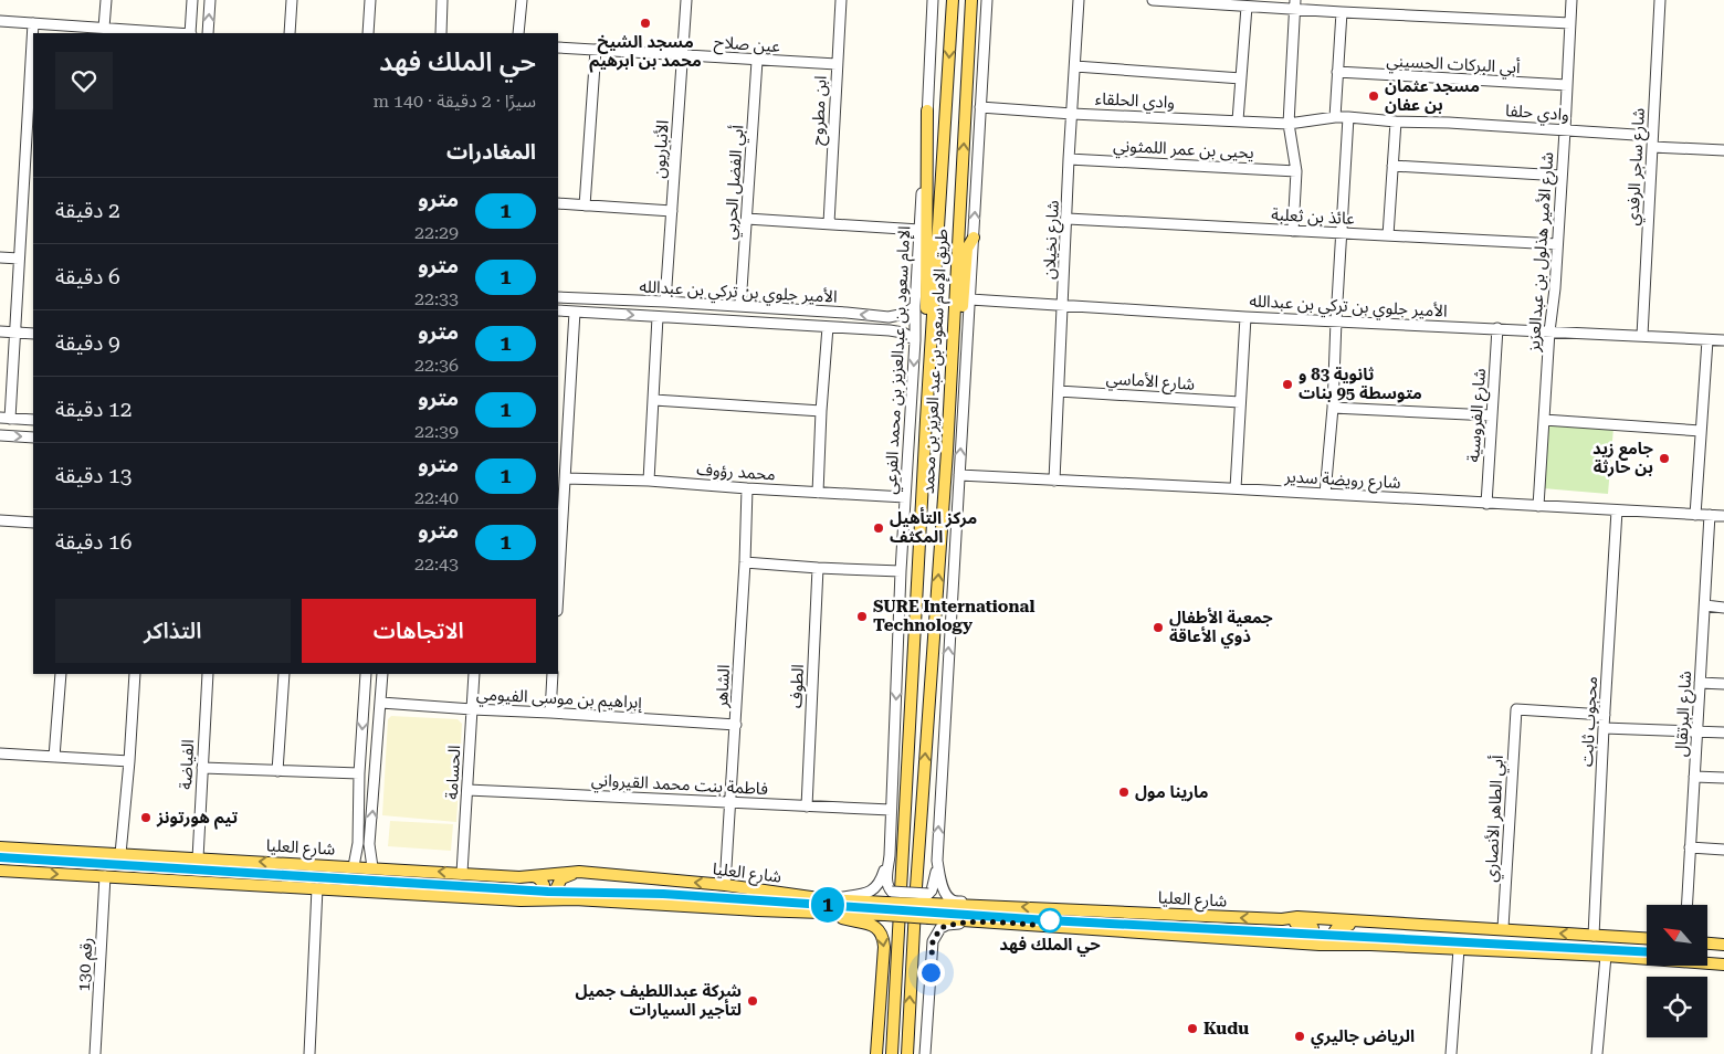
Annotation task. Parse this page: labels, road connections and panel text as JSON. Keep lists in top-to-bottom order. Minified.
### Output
{"streets":{"main road":["طريق الإمام سعود بن عبد العزيز بن محمد","شارع العليا"],"street":["عين صلاح","أبي البركات الحسيني","وادي الحلقاء","ابن مطروح","وادي حلفا","الأنباريون","يحيى بن عمر اللمثوني","شارع ساجر الرفدي","أبي الفضل الحربي","عائذ بن ثعلبة","شارع نخيلان","شارع الأمير هذلول بن عبدالعزيز","الأمير جلوي بن تركي بن عبدالله","الإمام سعود بن عبدالعزيز بن محمد الفرعي","شارع الأماسي","شارع الفروسية","محمد رؤوف","شارع رويضة سدير","الشاهر","الطوف","إبراهيم بن موسى الفيومي","شارع البرتقال","محجوب ثابت","الفياضة","الحسامة","فاطمة بنت محمد القيرواني","أبي الطاهر الأنصاري","رقم 130"]},"crossings":[["عين صلاح","ابن مطروح"],["عين صلاح","الأنباريون"],["عين صلاح","أبي الفضل الحربي"],["أبي البركات الحسيني","شارع الأمير هذلول بن عبدالعزيز"],["وادي الحلقاء","وادي حلفا"],["وادي الحلقاء","شارع نخيلان"],["وادي حلفا","شارع ساجر الرفدي"],["وادي حلفا","شارع الأمير هذلول بن عبدالعزيز"],["الأنباريون","الأمير جلوي بن تركي بن عبدالله"],["يحيى بن عمر اللمثوني","شارع نخيلان"],["شارع ساجر الرفدي","الأمير جلوي بن تركي بن عبدالله"],["أبي الفضل الحربي","الأمير جلوي بن تركي بن عبدالله"],["عائذ بن ثعلبة","شارع نخيلان"],["عائذ بن ثعلبة","شارع الأمير هذلول بن عبدالعزيز"],["شارع نخيلان","الأمير جلوي بن تركي بن عبدالله"],["شارع نخيلان","شارع الأماسي"],["شارع نخيلان","شارع رويضة سدير"],["شارع الأمير هذلول بن عبدالعزيز","الأمير جلوي بن تركي بن عبدالله"],["شارع الأمير هذلول بن عبدالعزيز","شارع رويضة سدير"],["الأمير جلوي بن تركي بن عبدالله","الإمام سعود بن عبدالعزيز بن محمد الفرعي"],["الأمير جلوي بن تركي بن عبدالله","شارع الفروسية"],["الإمام سعود بن عبدالعزيز بن محمد الفرعي","محمد رؤوف"],["الإمام سعود بن عبدالعزيز بن محمد الفرعي","فاطمة بنت محمد القيرواني"],["شارع الفروسية","شارع رويضة سدير"],["محمد رؤوف","الشاهر"],["شارع رويضة سدير","شارع البرتقال"],["شارع رويضة سدير","محجوب ثابت"],["الشاهر","إبراهيم بن موسى الفيومي"],["الشاهر","فاطمة بنت محمد القيرواني"],["الشاهر","شارع العليا"],["الطوف","فاطمة بنت محمد القيرواني"],["إبراهيم بن موسى الفيومي","الحسامة"],["محجوب ثابت","أبي الطاهر الأنصاري"],["محجوب ثابت","شارع العليا"],["الفياضة","شارع العليا"],["الحسامة","فاطمة بنت محمد القيرواني"],["الحسامة","شارع العليا"],["أبي الطاهر الأنصاري","شارع العليا"],["شارع العليا","رقم 130"]],"places":["مسجد الشيخ محمد بن ابرهيم","مسجد عثمان بن عفان","ثانوية 83 و متوسطة 95 بنات","جامع زيد بن حارثة","مركز التأهيل المكثف","SURE International Technology","جمعية الأطفال ذوي الأعاقة","مارينا مول","تيم هورتونز","حي الملك فهد","شركة عبداللطيف جميل لتأجير السيارات","Kudu","الرياض جاليري"],"lines":["metro line 1"],"north":"top left","page":{"on_map":"1","heading":[["حي الملك فهد","سيرًا · 2 دقيقة · 140 m"],"المغادرات"],"list":[{"mark":"1","name":"مترو","note":"22:29","value":"2 دقيقة"},{"mark":"1","name":"مترو","note":"22:33","value":"6 دقيقة"},{"mark":"1","name":"مترو","note":"22:36","value":"9 دقيقة"},{"mark":"1","name":"مترو","note":"22:39","value":"12 دقيقة"},{"mark":"1","name":"مترو","note":"22:40","value":"13 دقيقة"},{"mark":"1","name":"مترو","note":"22:43","value":"16 دقيقة"}],"buttons":["الاتجاهات","التذاكر"]}}
